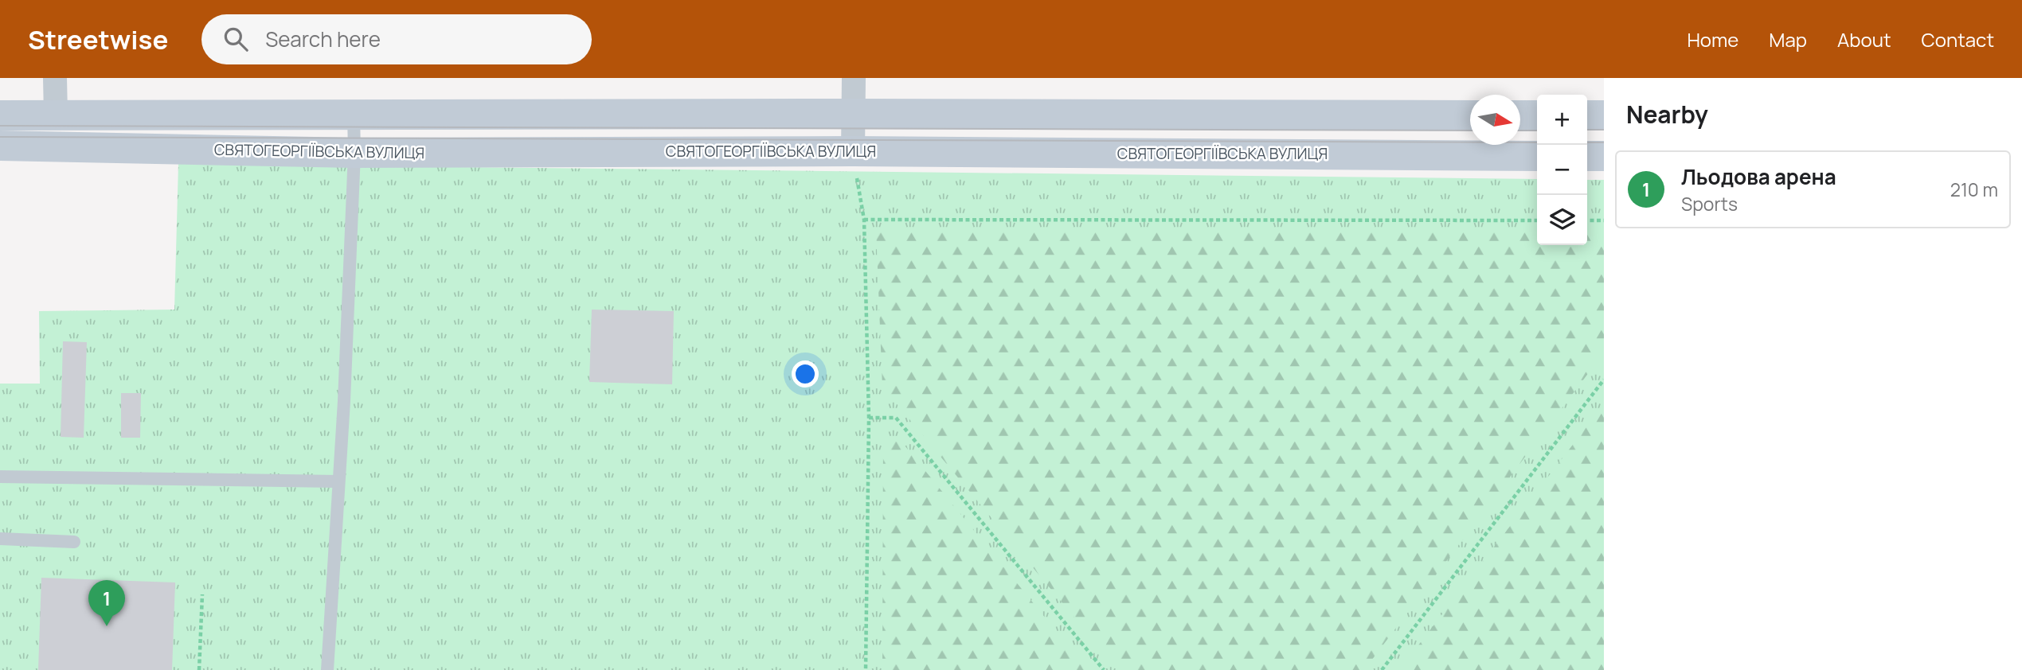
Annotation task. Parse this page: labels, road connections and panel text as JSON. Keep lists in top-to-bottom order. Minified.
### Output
{"streets":{"main road":["СВЯТОГЕОРГІЇВСЬКА ВУЛИЦЯ"]},"north":"right","page":{"header":"Streetwise","search":"Search here","nav":["Home","Map","About","Contact"],"heading":"Nearby","map_buttons":["+","−"],"list":[{"mark":"1","name":"Льодова арена","note":"Sports","value":"210 m"}],"pins":"1"}}
